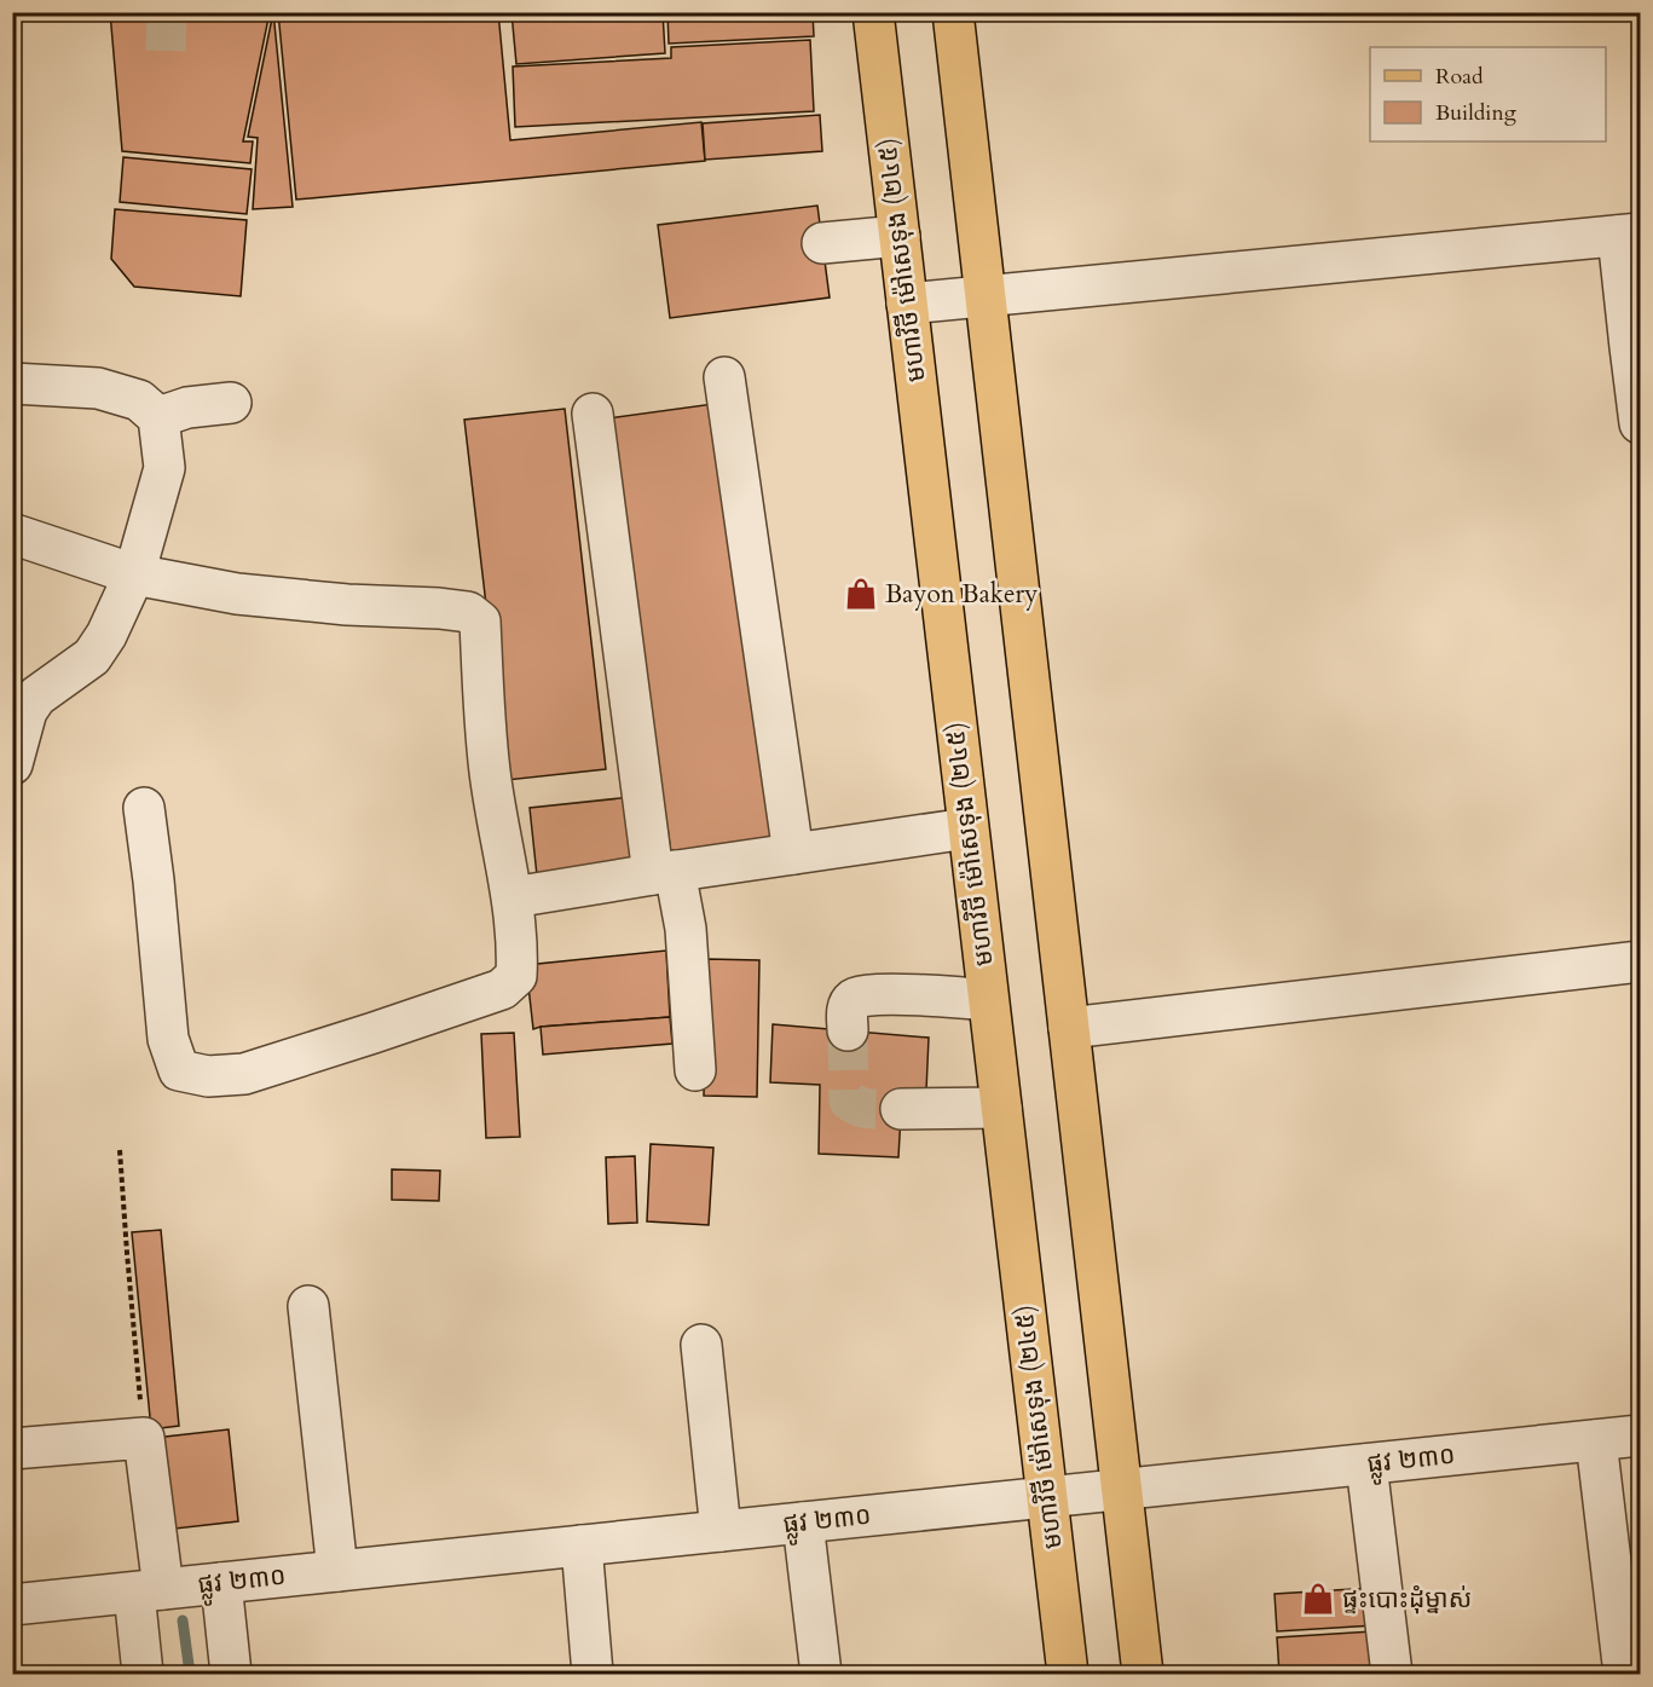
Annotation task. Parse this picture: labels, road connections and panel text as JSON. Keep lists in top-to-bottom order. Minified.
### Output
{"streets":{"main road":["មហាវិថី ម៉ៅសេទុង (២៤៥)"],"street":["ផ្លូវ ២៣០"]},"crossings":[["មហាវិថី ម៉ៅសេទុង (២៤៥)","ផ្លូវ ២៣០"]],"places":{"shop":["Bayon Bakery","ផ្ទះបោះដុំម្នាស់"]},"legend":["Road","Building"]}
